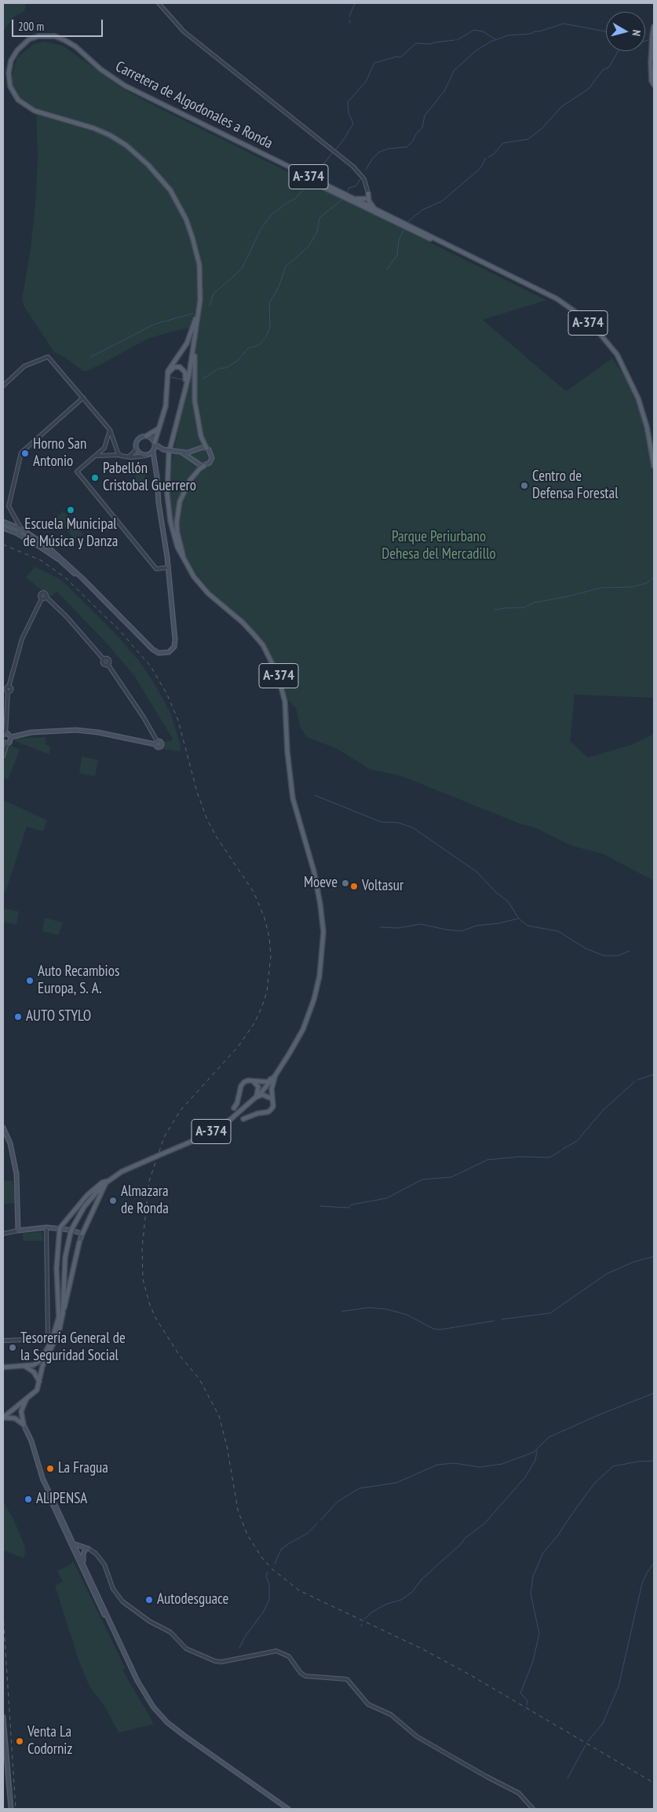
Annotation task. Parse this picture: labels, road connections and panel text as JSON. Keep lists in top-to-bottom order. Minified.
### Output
{"streets":{"main road":["Carretera de Algodonales a Ronda","A-374"]},"parks":["Parque Periurbano Dehesa del Mercadillo"],"places":["Horno San Antonio","Pabellón Cristobal Guerrero","Centro de Defensa Forestal","Escuela Municipal de Música y Danza","Moeve","Voltasur","Auto Recambios Europa, S. A.","AUTO STYLO","Almazara de Ronda","Tesorería General de la Seguridad Social","La Fragua","ALIPENSA","Autodesguace","Venta La Codorniz"],"scale_bar":"200 m","north":"right"}
